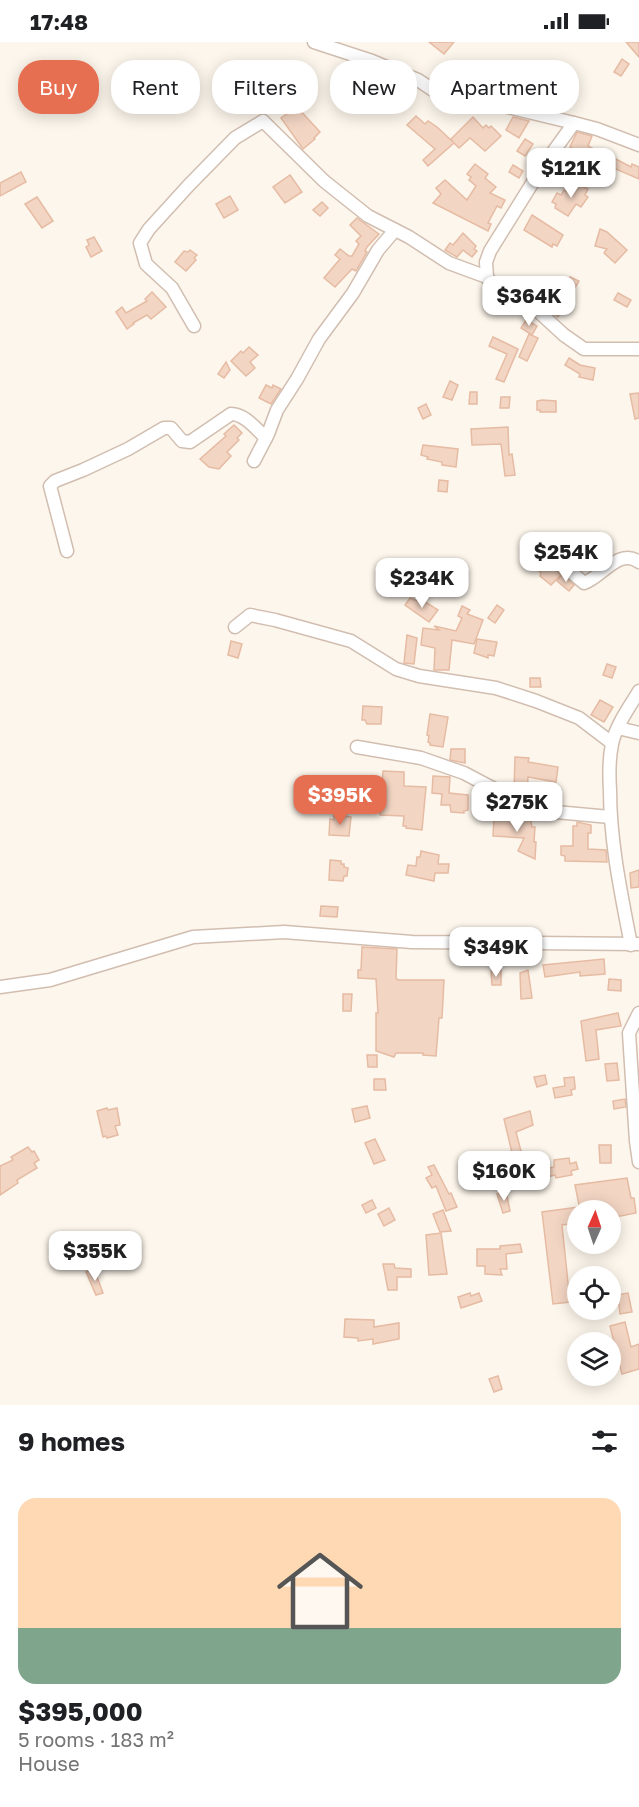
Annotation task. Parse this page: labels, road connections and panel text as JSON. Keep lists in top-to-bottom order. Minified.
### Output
{"north":"top","page":{"status":"17:48","chip":["Buy","Rent","Filters","New","Apartment"],"price":["$121K","$364K","$254K","$234K","$395K","$275K","$349K","$160K","$355K"],"heading":"9 homes","list":[{"name":"$395,000","note":"5 rooms · 183 m² · House"}]}}
